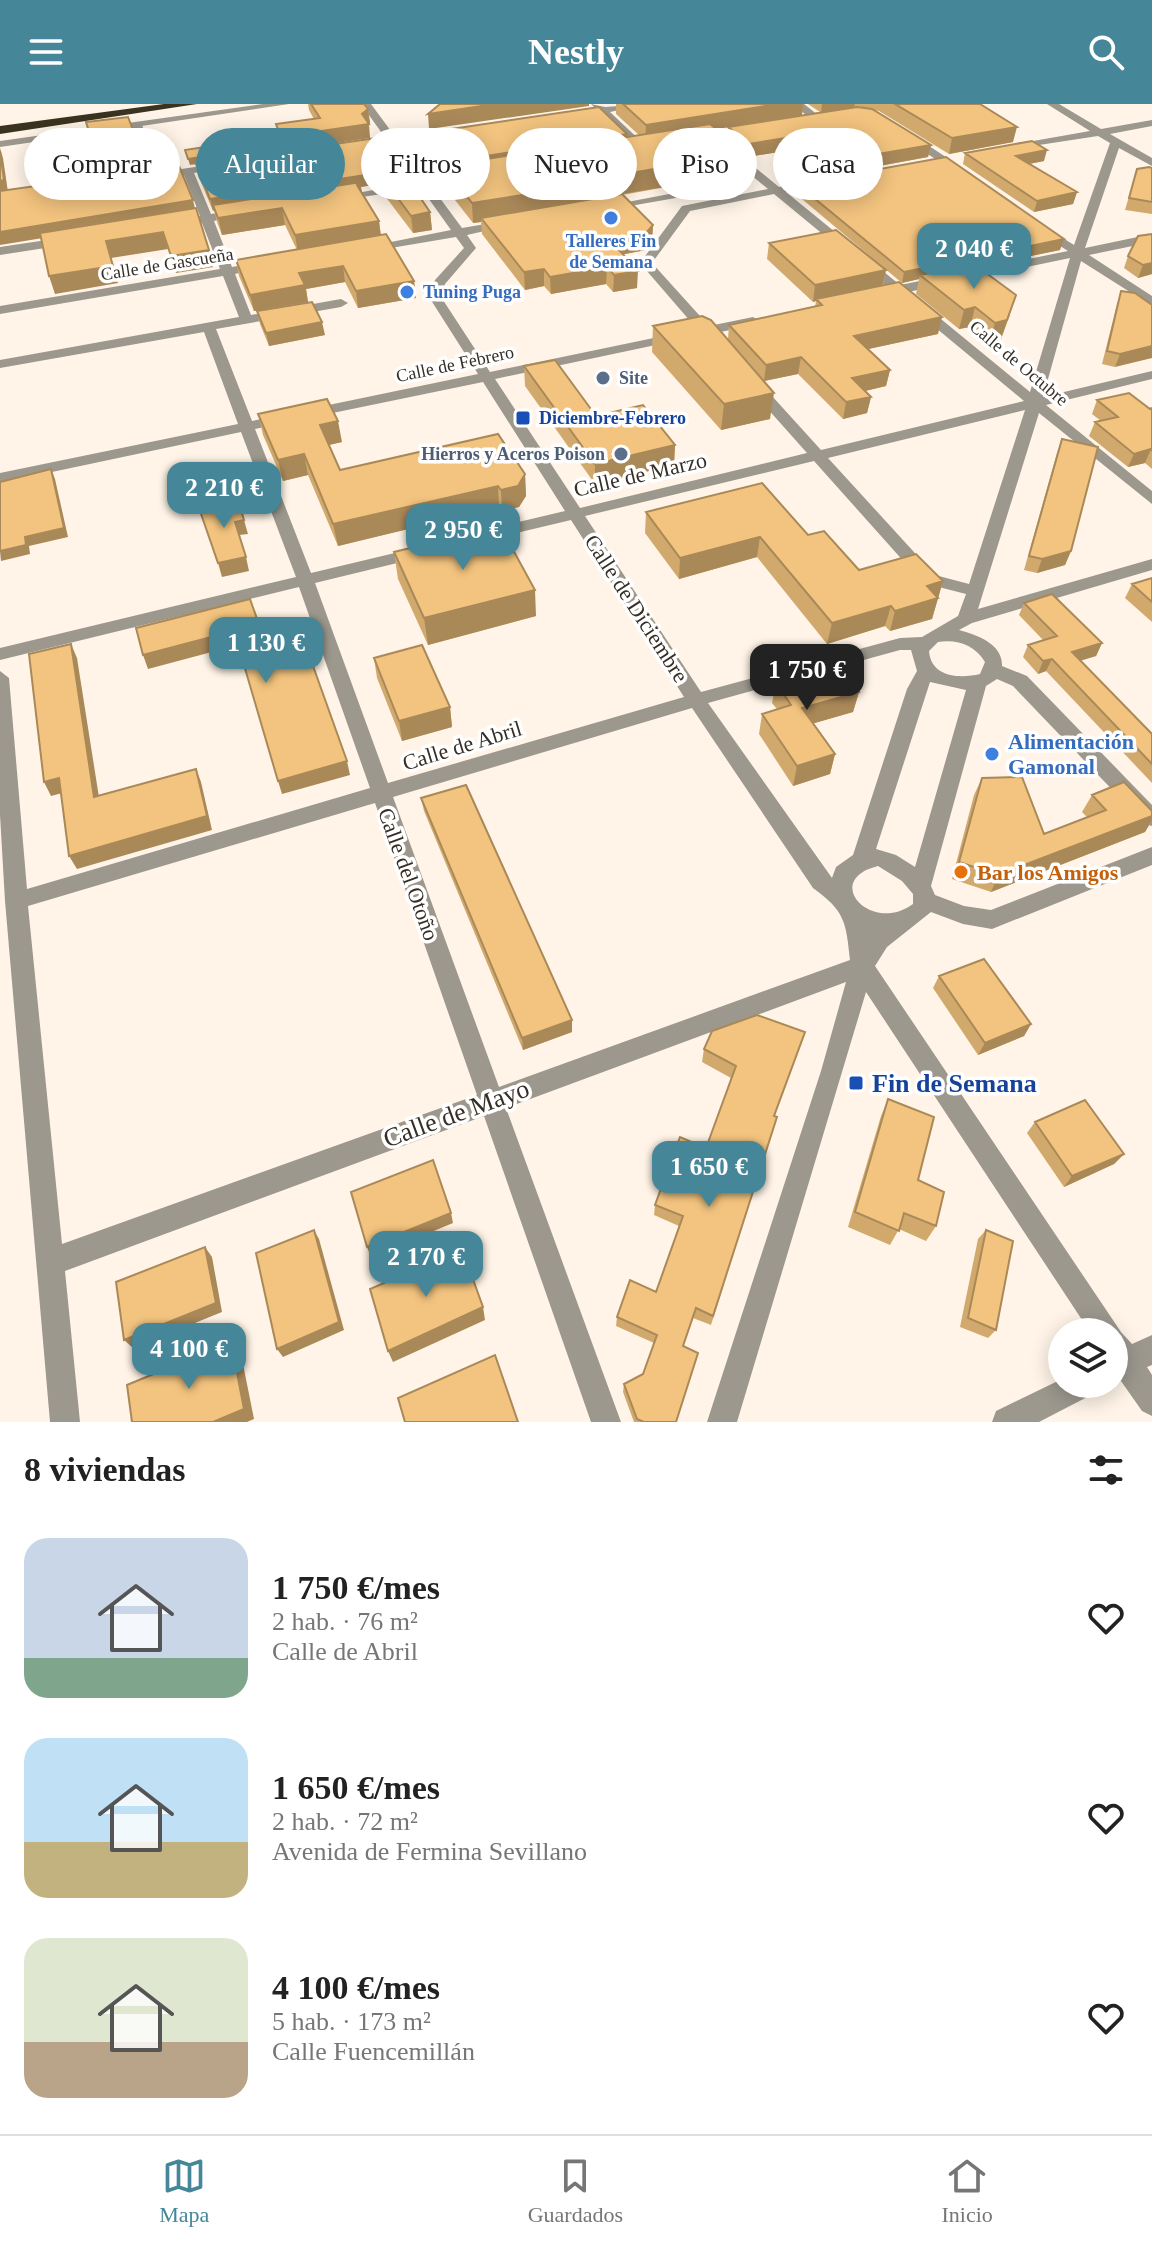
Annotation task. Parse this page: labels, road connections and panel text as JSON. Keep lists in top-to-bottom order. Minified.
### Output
{"streets":{"street":["Calle de Gascueña","Calle de Octubre","Calle de Febrero","Calle de Marzo","Calle de Diciembre","Calle de Abril","Calle del Otoño","Calle de Mayo"]},"crossings":[["Calle de Octubre","Calle de Marzo"],["Calle de Febrero","Calle de Diciembre"],["Calle de Febrero","Calle del Otoño"],["Calle de Marzo","Calle de Diciembre"],["Calle de Marzo","Calle del Otoño"],["Calle de Diciembre","Calle de Abril"],["Calle de Abril","Calle del Otoño"],["Calle del Otoño","Calle de Mayo"]],"places":{"other":["Talleres Fin de Semana","Tuning Puga","Site","Hierros y Aceros Poison","Alimentación Gamonal","Bar los Amigos"],"transit":["Diciembre-Febrero","Fin de Semana"]},"page":{"header":"Nestly","chip":["Comprar","Alquilar","Filtros","Nuevo","Piso","Casa"],"price":["2 040 €","2 210 €","2 950 €","1 130 €","1 750 €","1 650 €","2 170 €","4 100 €"],"heading":"8 viviendas","list":[{"name":"1 750 €/mes","note":"2 hab. · 76 m² · Calle de Abril"},{"name":"1 650 €/mes","note":"2 hab. · 72 m² · Avenida de Fermina Sevillano"},{"name":"4 100 €/mes","note":"5 hab. · 173 m² · Calle Fuencemillán"}],"tabs":["Mapa","Guardados","Inicio"]}}
